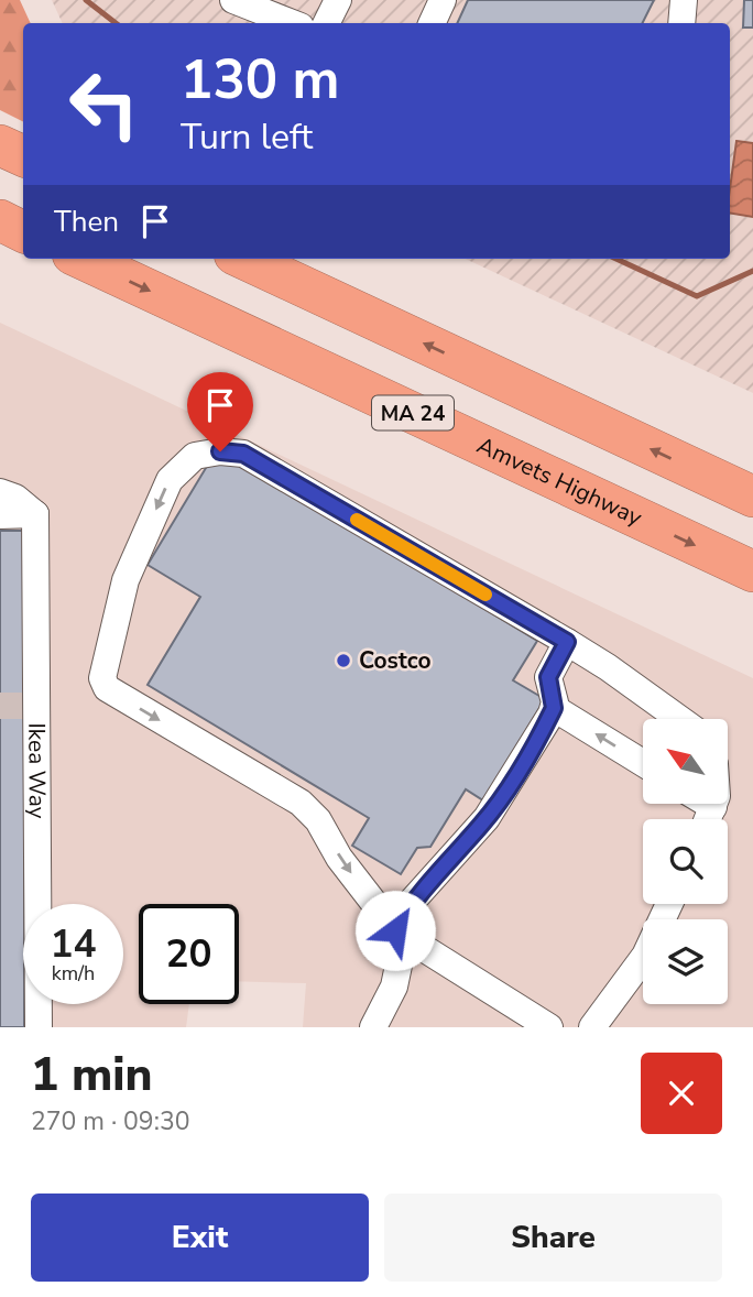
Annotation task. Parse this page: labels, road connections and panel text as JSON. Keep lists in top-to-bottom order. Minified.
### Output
{"streets":{"highway":["MA 24","Amvets Highway"],"street":["Ikea Way"]},"places":["Costco"],"north":"top left","page":{"turn":["130 m","Turn left"],"then":"Then","speed":"14 km/h","limit":"20","heading":["1 min","270 m · 09:30"],"buttons":["Exit","Share"]}}
